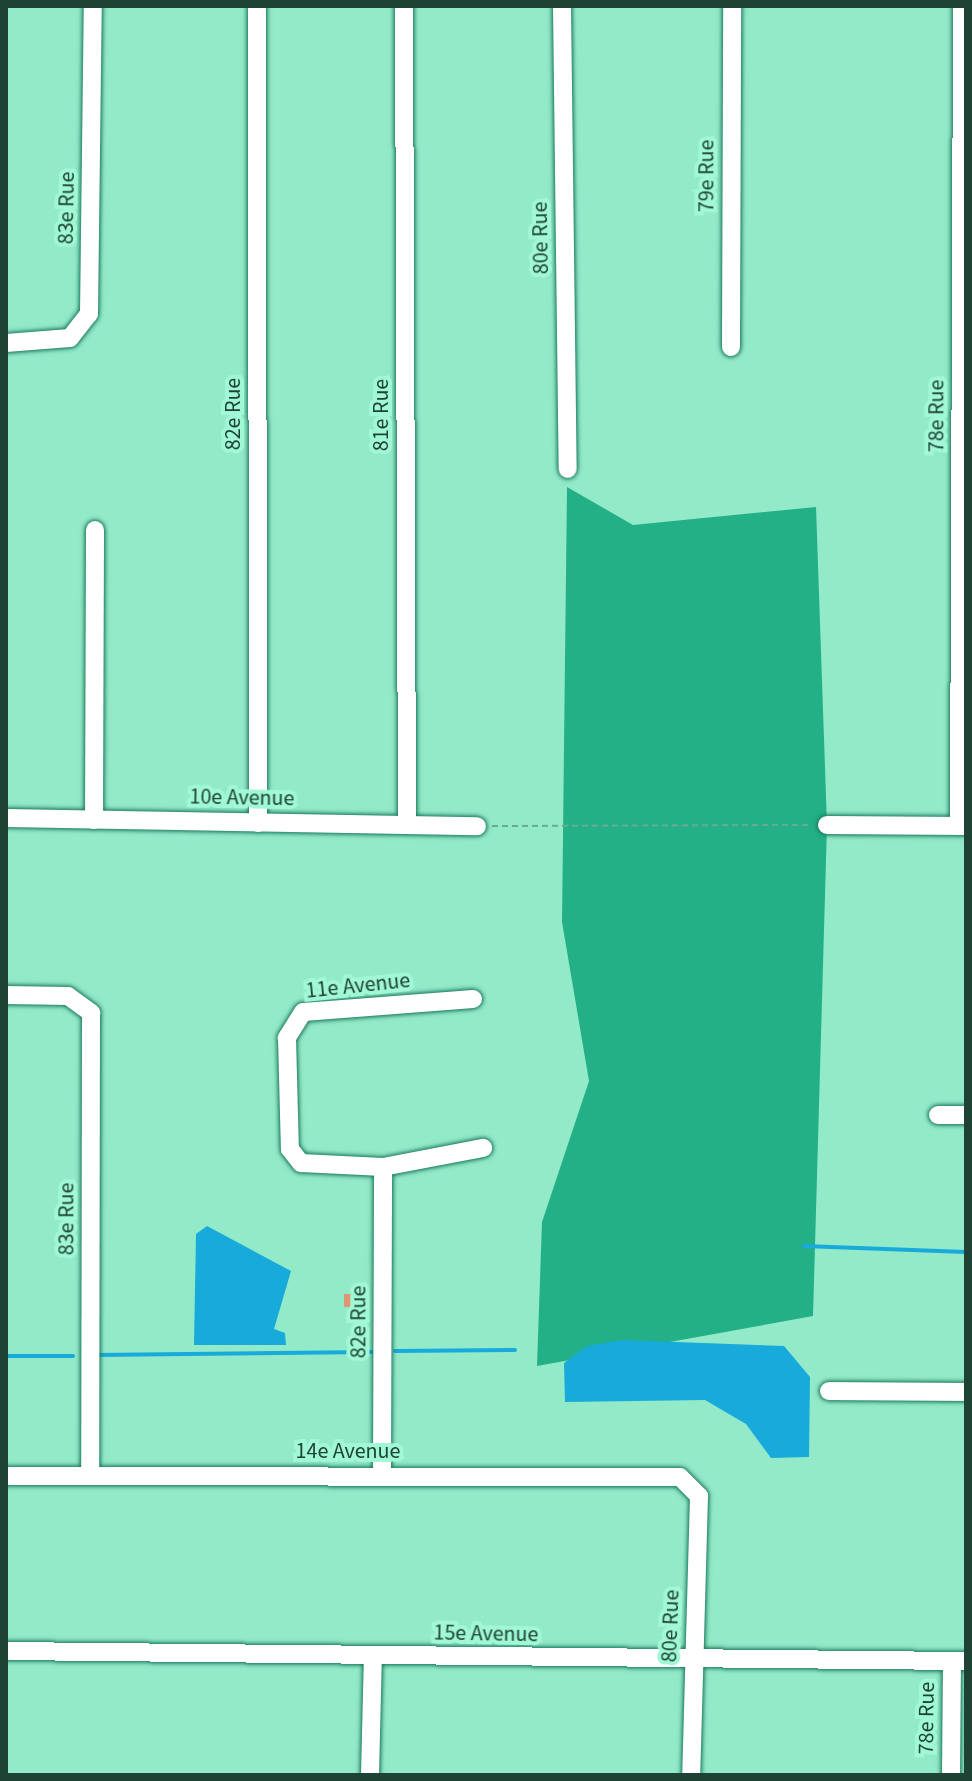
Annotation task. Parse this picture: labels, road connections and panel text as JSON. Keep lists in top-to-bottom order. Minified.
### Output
{"streets":{"street":["79e Rue","83e Rue","80e Rue","82e Rue","81e Rue","78e Rue","10e Avenue","11e Avenue","14e Avenue","15e Avenue"]},"crossings":[["83e Rue","14e Avenue"],["80e Rue","14e Avenue"],["80e Rue","15e Avenue"],["82e Rue","10e Avenue"],["82e Rue","11e Avenue"],["82e Rue","14e Avenue"],["81e Rue","10e Avenue"],["78e Rue","15e Avenue"]]}
